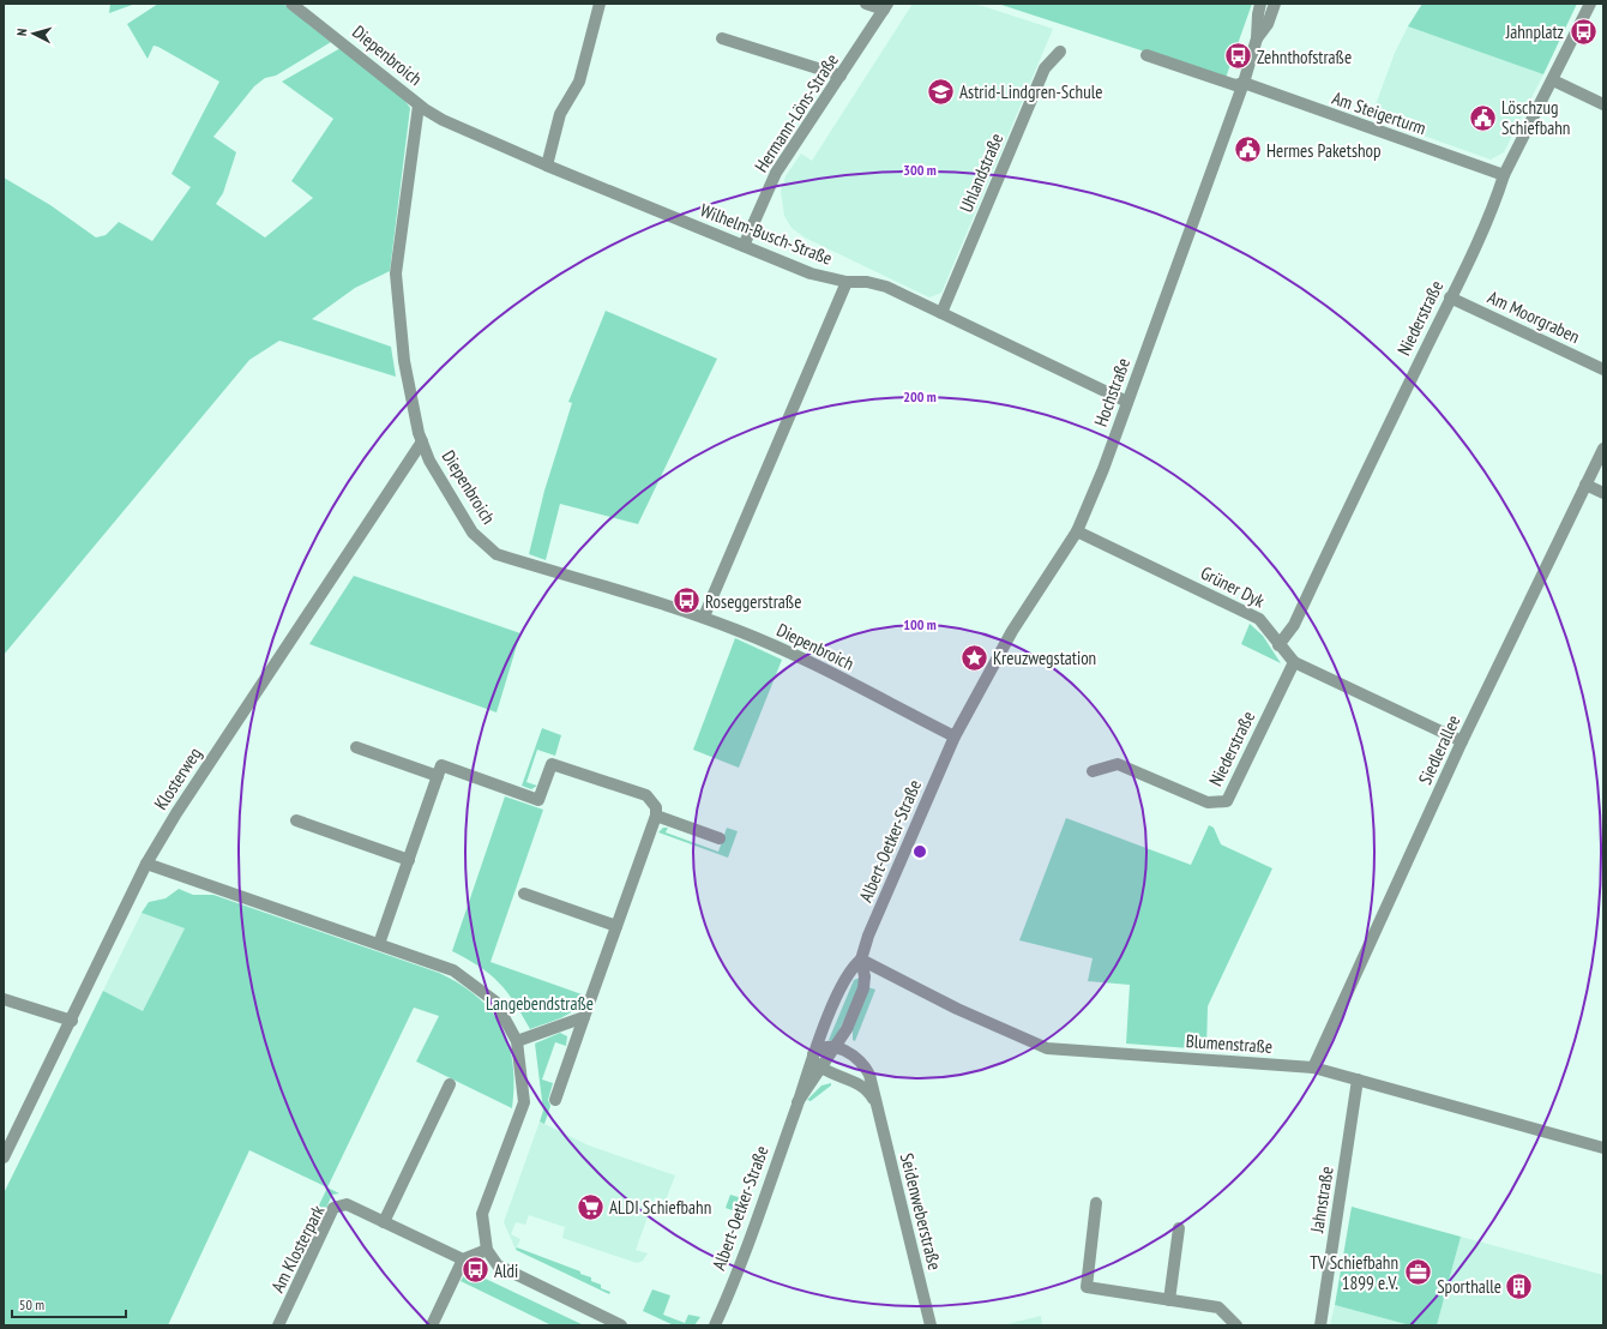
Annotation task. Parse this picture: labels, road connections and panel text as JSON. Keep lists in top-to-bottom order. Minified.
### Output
{"streets":{"street":["Diepenbroich","Hermann-Löns-Straße","Am Steigerturm","Uhlandstraße","Wilhelm-Busch-Straße","Am Moorgraben","Niederstraße","Hochstraße","Grüner Dyk","Siedlerallee","Klosterweg","Albert-Oetker-Straße","Blumenstraße","Jahnstraße","Seidenweberstraße","Am Klosterpark"]},"crossings":[["Diepenbroich","Wilhelm-Busch-Straße"],["Diepenbroich","Hochstraße"],["Diepenbroich","Klosterweg"],["Diepenbroich","Albert-Oetker-Straße"],["Hermann-Löns-Straße","Wilhelm-Busch-Straße"],["Am Steigerturm","Niederstraße"],["Am Steigerturm","Hochstraße"],["Uhlandstraße","Wilhelm-Busch-Straße"],["Wilhelm-Busch-Straße","Hochstraße"],["Am Moorgraben","Niederstraße"],["Niederstraße","Grüner Dyk"],["Hochstraße","Grüner Dyk"],["Hochstraße","Albert-Oetker-Straße"],["Grüner Dyk","Siedlerallee"],["Siedlerallee","Blumenstraße"],["Albert-Oetker-Straße","Blumenstraße"],["Albert-Oetker-Straße","Seidenweberstraße"],["Blumenstraße","Jahnstraße"]],"parks":["Langebendstraße"],"places":{"bus stop":["Jahnplatz","Zehnthofstraße","Roseggerstraße","Aldi"],"school or university":["Astrid-Lindgren-Schule"],"public building":["Löschzug Schiefbahn","Hermes Paketshop"],"place":["Kreuzwegstation"],"supermarket":["ALDI Schiefbahn"],"office":["TV Schiefbahn 1899 e.V."],"building":["Sporthalle"]},"scale_bar":"50 m","north":"left","rings":["300 m","200 m","100 m"]}
